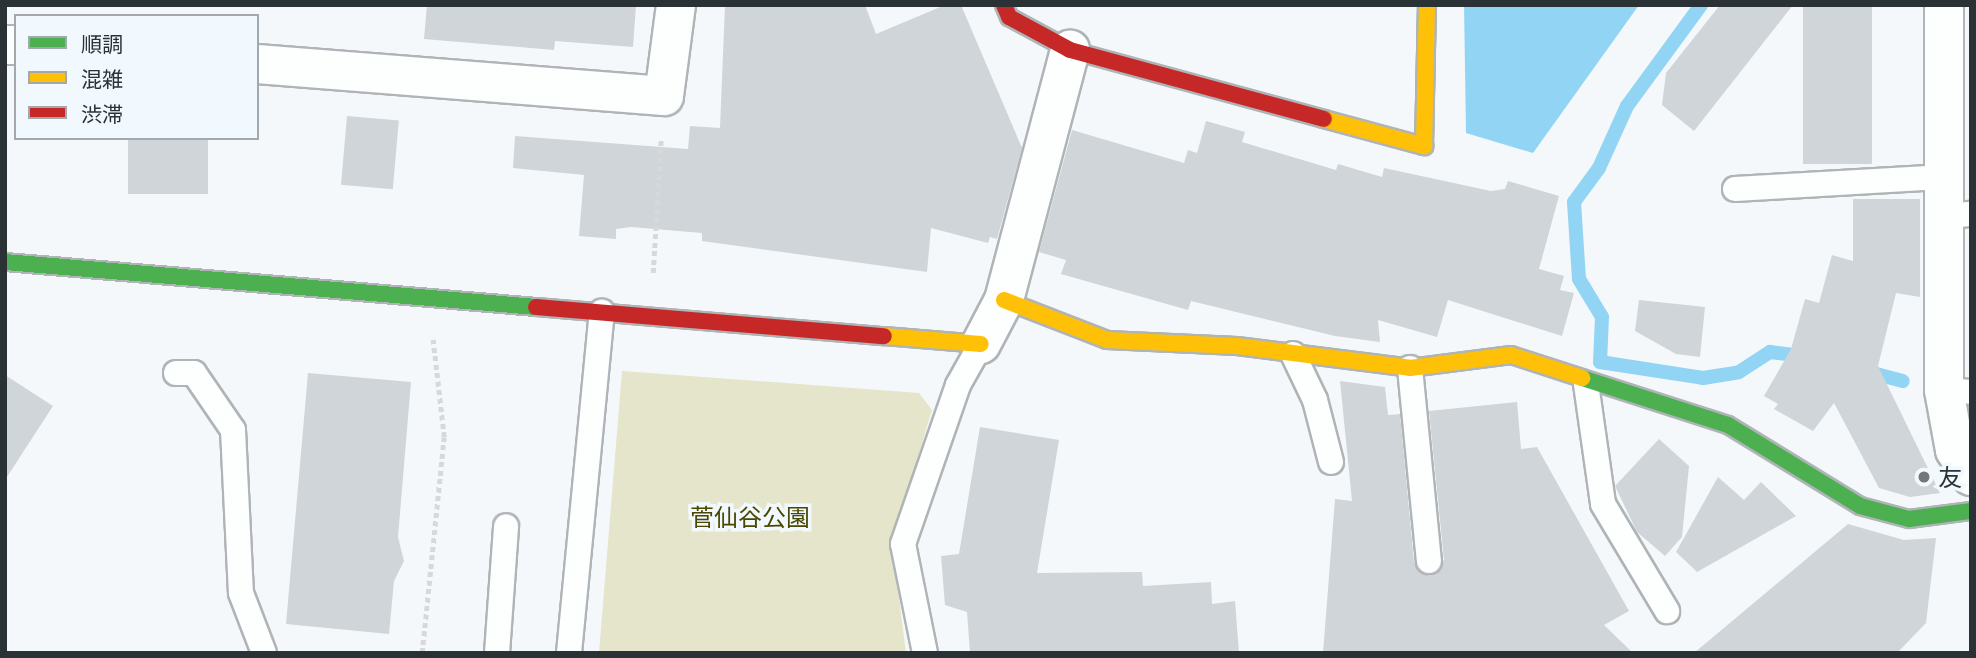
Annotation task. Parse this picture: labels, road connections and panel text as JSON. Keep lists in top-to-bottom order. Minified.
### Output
{"parks":["菅仙谷公園"],"places":["友"],"legend":["順調","混雑","渋滞"]}
